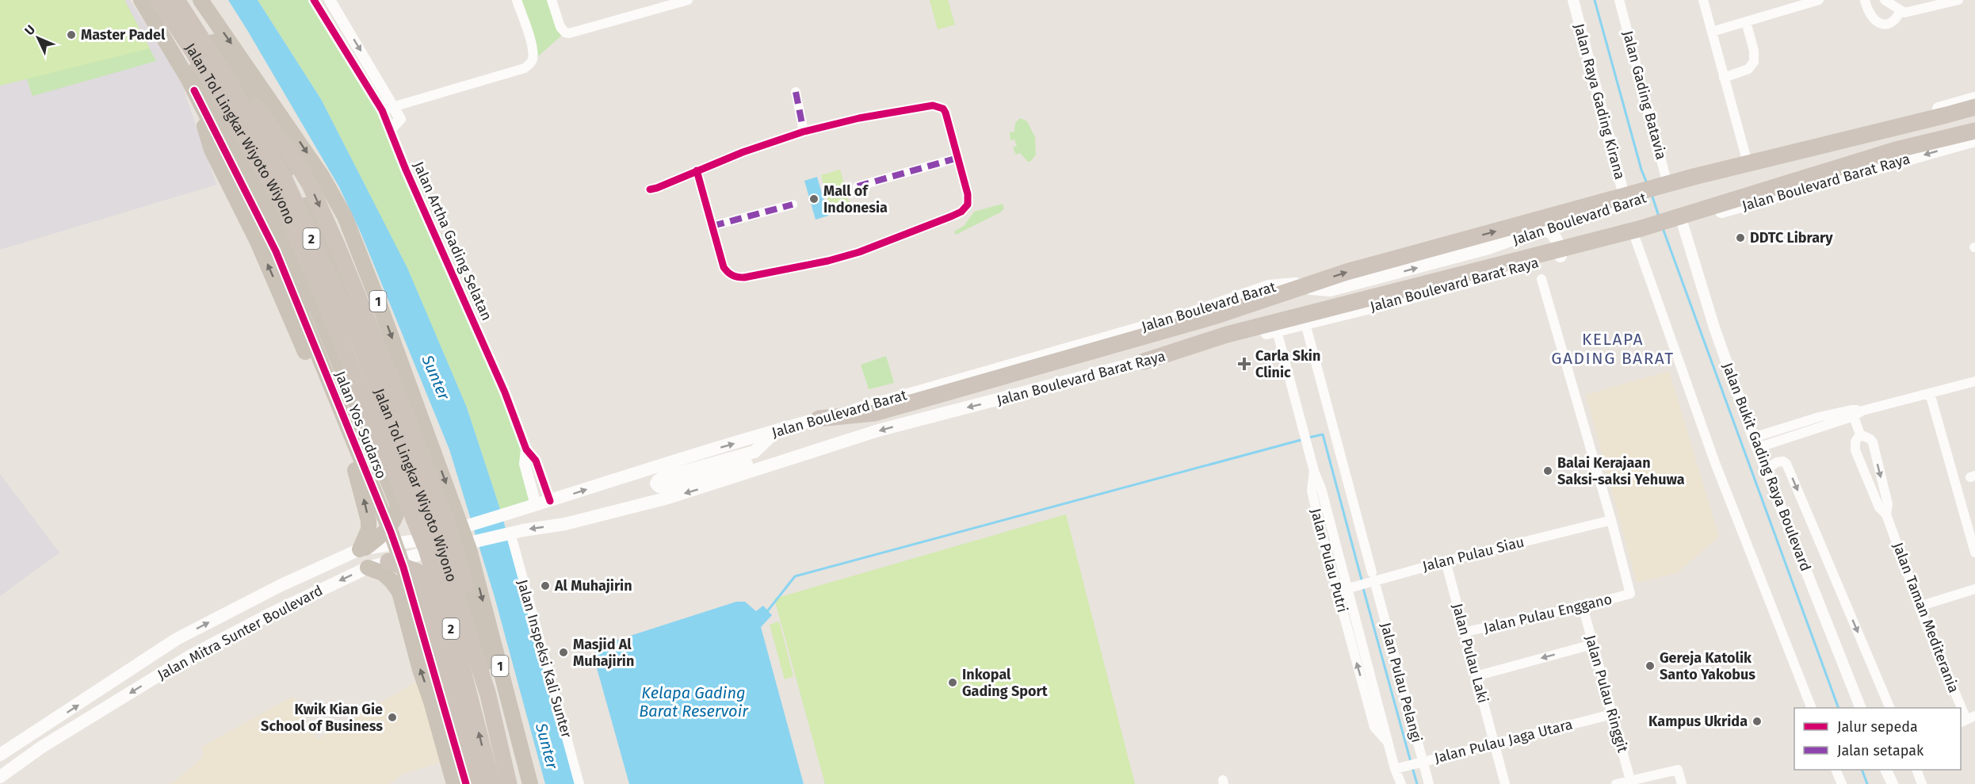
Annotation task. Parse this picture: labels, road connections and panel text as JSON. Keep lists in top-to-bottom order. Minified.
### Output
{"streets":{"highway":["Jalan Tol Lingkar Wiyoto Wiyono","2","1","Jalan Yos Sudarso"],"main road":["Jalan Boulevard Barat Raya","Jalan Boulevard Barat","Jalan Mitra Sunter Boulevard"],"street":["Jalan Gading Batavia","Jalan Raya Gading Kirana","Jalan Artha Gading Selatan","Jalan Bukit Gading Raya Boulevard","Jalan Pulau Siau","Jalan Pulau Putri","Jalan Pulau Enggano","Jalan Taman Mediterania","Jalan Pulau Laki","Jalan Inspeksi Kali Sunter","Jalan Pulau Pelangi","Jalan Pulau Ringgit","Jalan Pulau Jaga Utara"]},"crossings":[["Jalan Gading Batavia","Jalan Boulevard Barat"],["Jalan Raya Gading Kirana","Jalan Boulevard Barat"],["Jalan Boulevard Barat Raya","Jalan Boulevard Barat"],["Jalan Boulevard Barat Raya","Jalan Bukit Gading Raya Boulevard"],["Jalan Boulevard Barat Raya","Jalan Pulau Putri"],["Jalan Boulevard Barat Raya","Jalan Pulau Pelangi"],["Jalan Boulevard Barat","Jalan Artha Gading Selatan"],["Jalan Boulevard Barat","Jalan Mitra Sunter Boulevard"],["Jalan Boulevard Barat","Jalan Inspeksi Kali Sunter"],["Jalan Pulau Siau","Jalan Pulau Putri"],["Jalan Pulau Siau","Jalan Pulau Enggano"],["Jalan Pulau Siau","Jalan Pulau Laki"],["Jalan Pulau Siau","Jalan Pulau Pelangi"],["Jalan Pulau Putri","Jalan Pulau Jaga Utara"],["Jalan Pulau Enggano","Jalan Pulau Laki"],["Jalan Pulau Enggano","Jalan Pulau Ringgit"],["Jalan Pulau Laki","Jalan Pulau Jaga Utara"],["Jalan Pulau Pelangi","Jalan Pulau Jaga Utara"],["Jalan Pulau Ringgit","Jalan Pulau Jaga Utara"]],"one_way":["Jalan Boulevard Barat Raya"],"districts":["KELAPA GADING BARAT"],"water":["Sunter","Kelapa Gading Barat Reservoir"],"places":{"other":["Master Padel","Mall of Indonesia","DDTC Library","Balai Kerajaan Saksi-saksi Yehuwa","Al Muhajirin","Masjid Al Muhajirin","Gereja Katolik Santo Yakobus","Inkopal Gading Sport","Kwik Kian Gie School of Business","Kampus Ukrida"],"health":["Carla Skin Clinic"]},"legend":["Jalur sepeda","Jalan setapak"],"north":"top left"}
